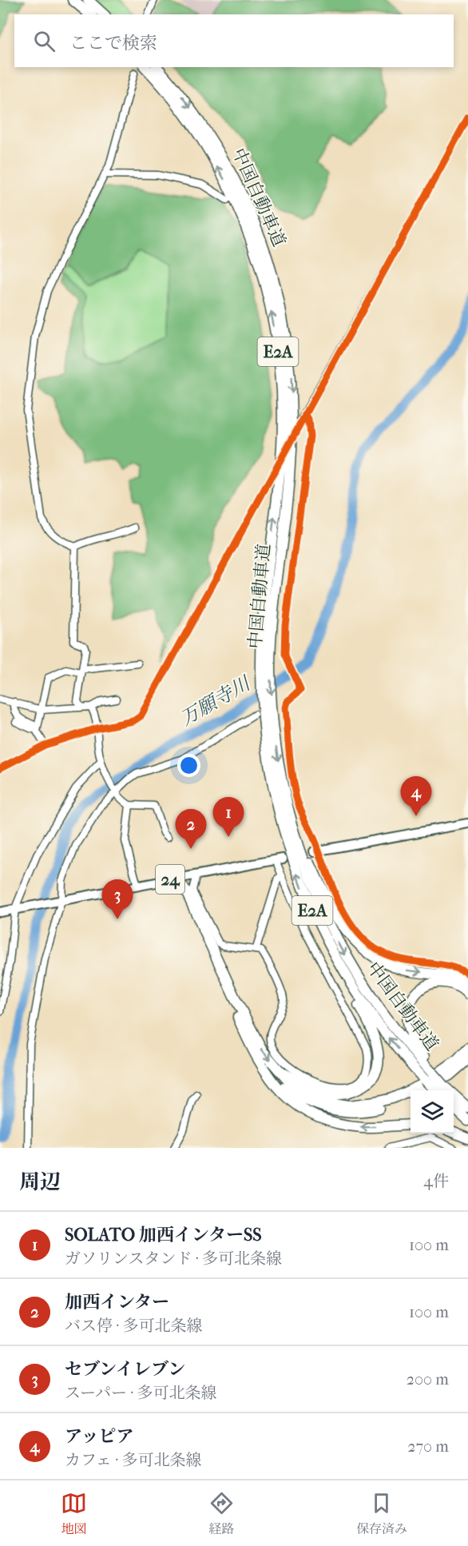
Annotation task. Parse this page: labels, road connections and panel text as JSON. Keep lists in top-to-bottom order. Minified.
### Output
{"streets":{"highway":["中国自動車道","E2A"],"main road":["24"]},"water":["万願寺川"],"page":{"search":"ここで検索","pins":["4","1","2","3"],"heading":["周辺","4件"],"list":[{"mark":"1","name":"SOLATO 加西インターSS","note":"ガソリンスタンド · 多可北条線","value":"100 m"},{"mark":"2","name":"加西インター","note":"バス停 · 多可北条線","value":"100 m"},{"mark":"3","name":"セブンイレブン","note":"スーパー · 多可北条線","value":"200 m"},{"mark":"4","name":"アッピア","note":"カフェ · 多可北条線","value":"270 m"}],"nav":["地図","経路","保存済み"]}}
